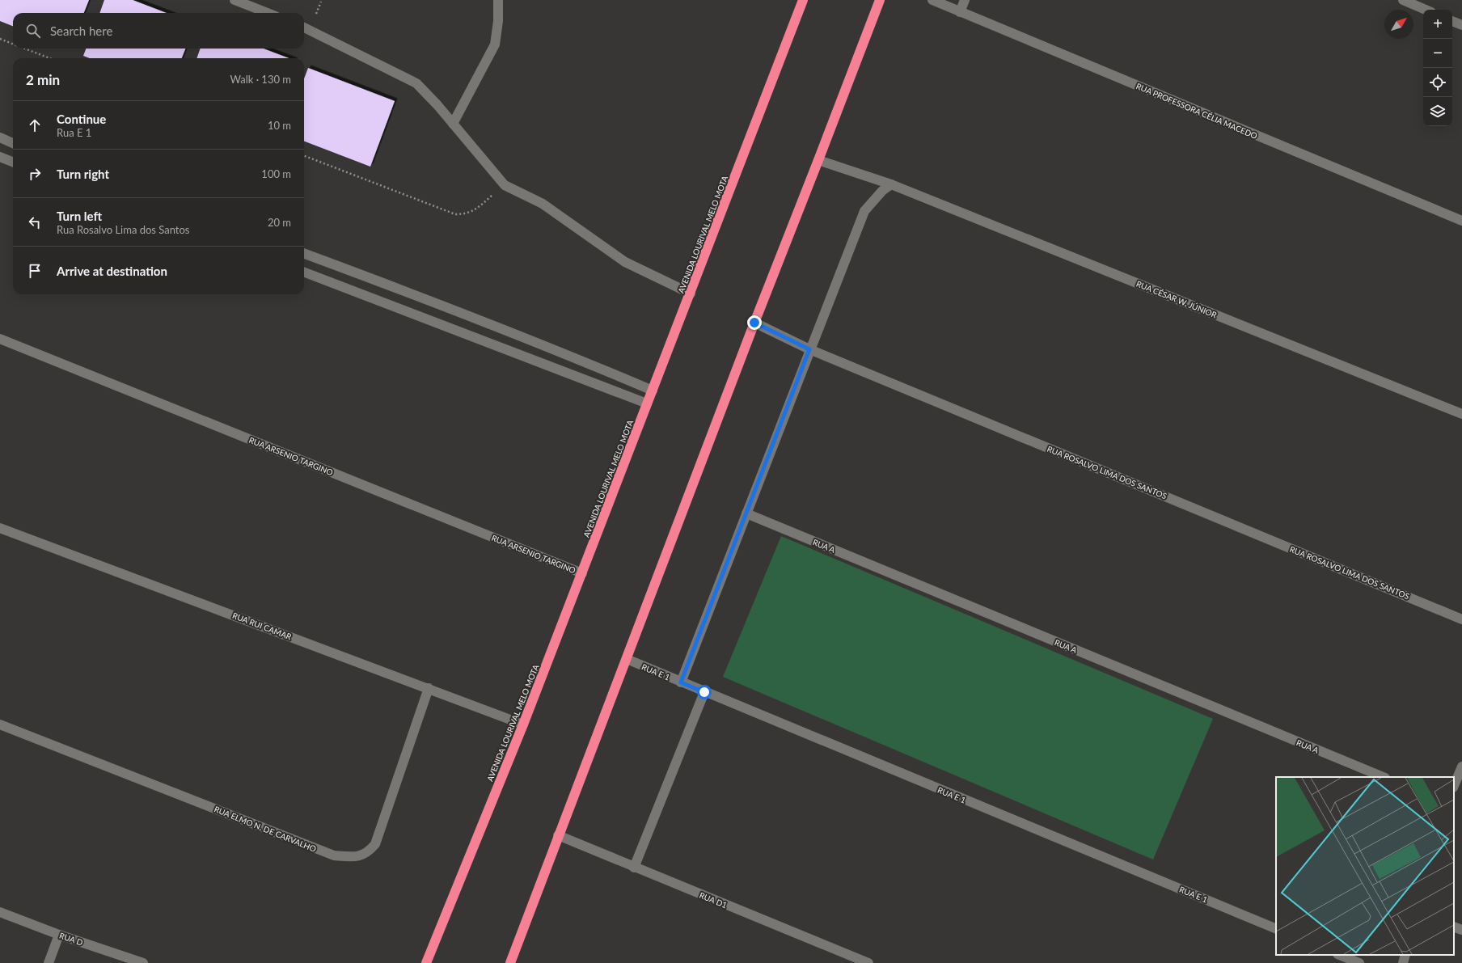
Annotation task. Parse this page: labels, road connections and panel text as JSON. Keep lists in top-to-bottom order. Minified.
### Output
{"streets":{"highway":["AVENIDA LOURIVAL MELO MOTA"],"street":["RUA PROFESSORA CÉLIA MACEDO","RUA CÉSAR W. JÚNIOR","RUA ARSENIO TARGINO","RUA ROSALVO LIMA DOS SANTOS","RUA A","RUA RUI CAMAR","RUA E 1","RUA ELMO N. DE CARVALHO","RUA D1","RUA D"]},"crossings":[["AVENIDA LOURIVAL MELO MOTA","RUA ARSENIO TARGINO"],["AVENIDA LOURIVAL MELO MOTA","RUA RUI CAMAR"],["RUA RUI CAMAR","RUA ELMO N. DE CARVALHO"]],"north":"top right","page":{"map_buttons":["+","−"],"search":"Search here","heading":["2 min","Walk · 130 m"],"list":[["Continue","Rua E 1","10 m"],["Turn right","100 m"],["Turn left","Rua Rosalvo Lima dos Santos","20 m"],"Arrive at destination"]}}
